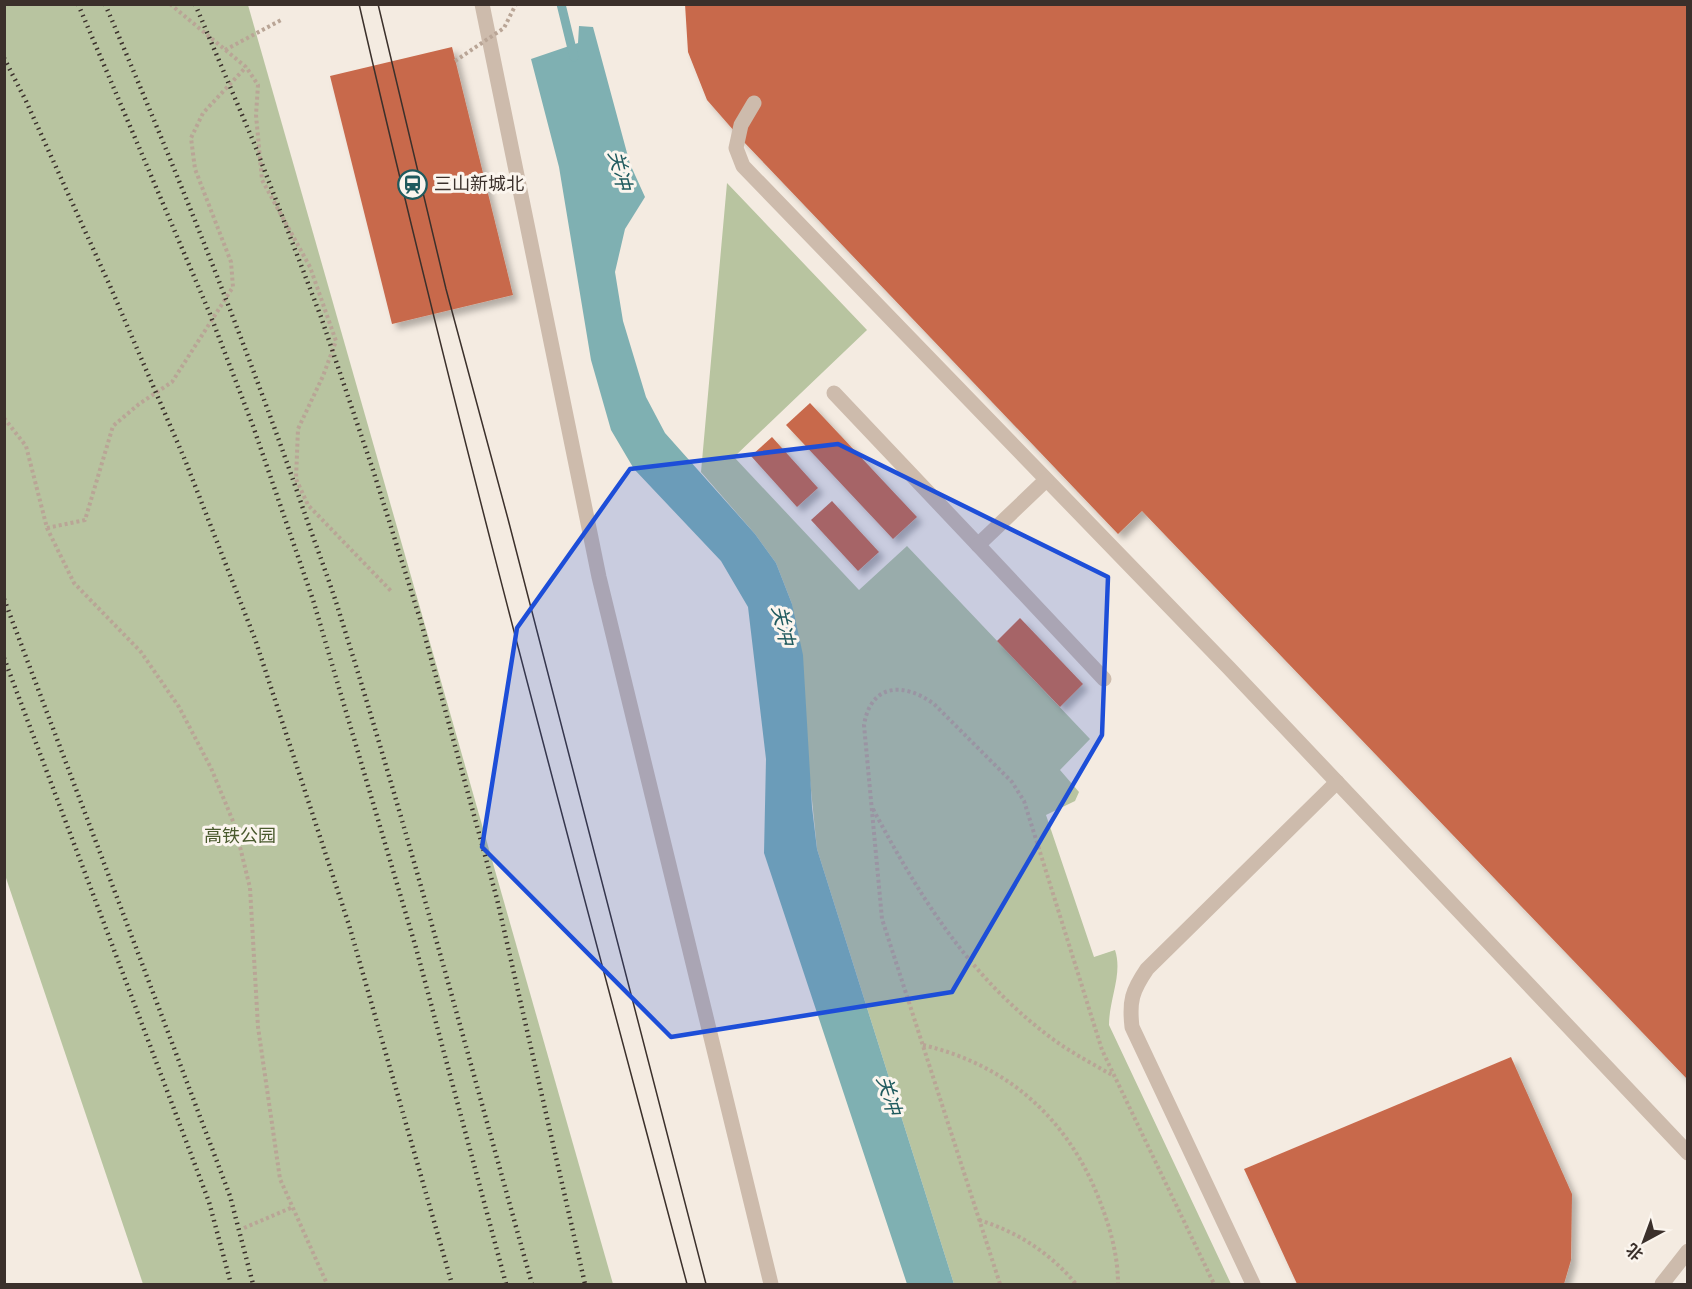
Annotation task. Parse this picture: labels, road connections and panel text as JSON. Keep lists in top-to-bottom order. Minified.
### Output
{"water":["关冲"],"parks":["高铁公园"],"places":{"station":["三山新城北"]},"north":"bottom left"}
